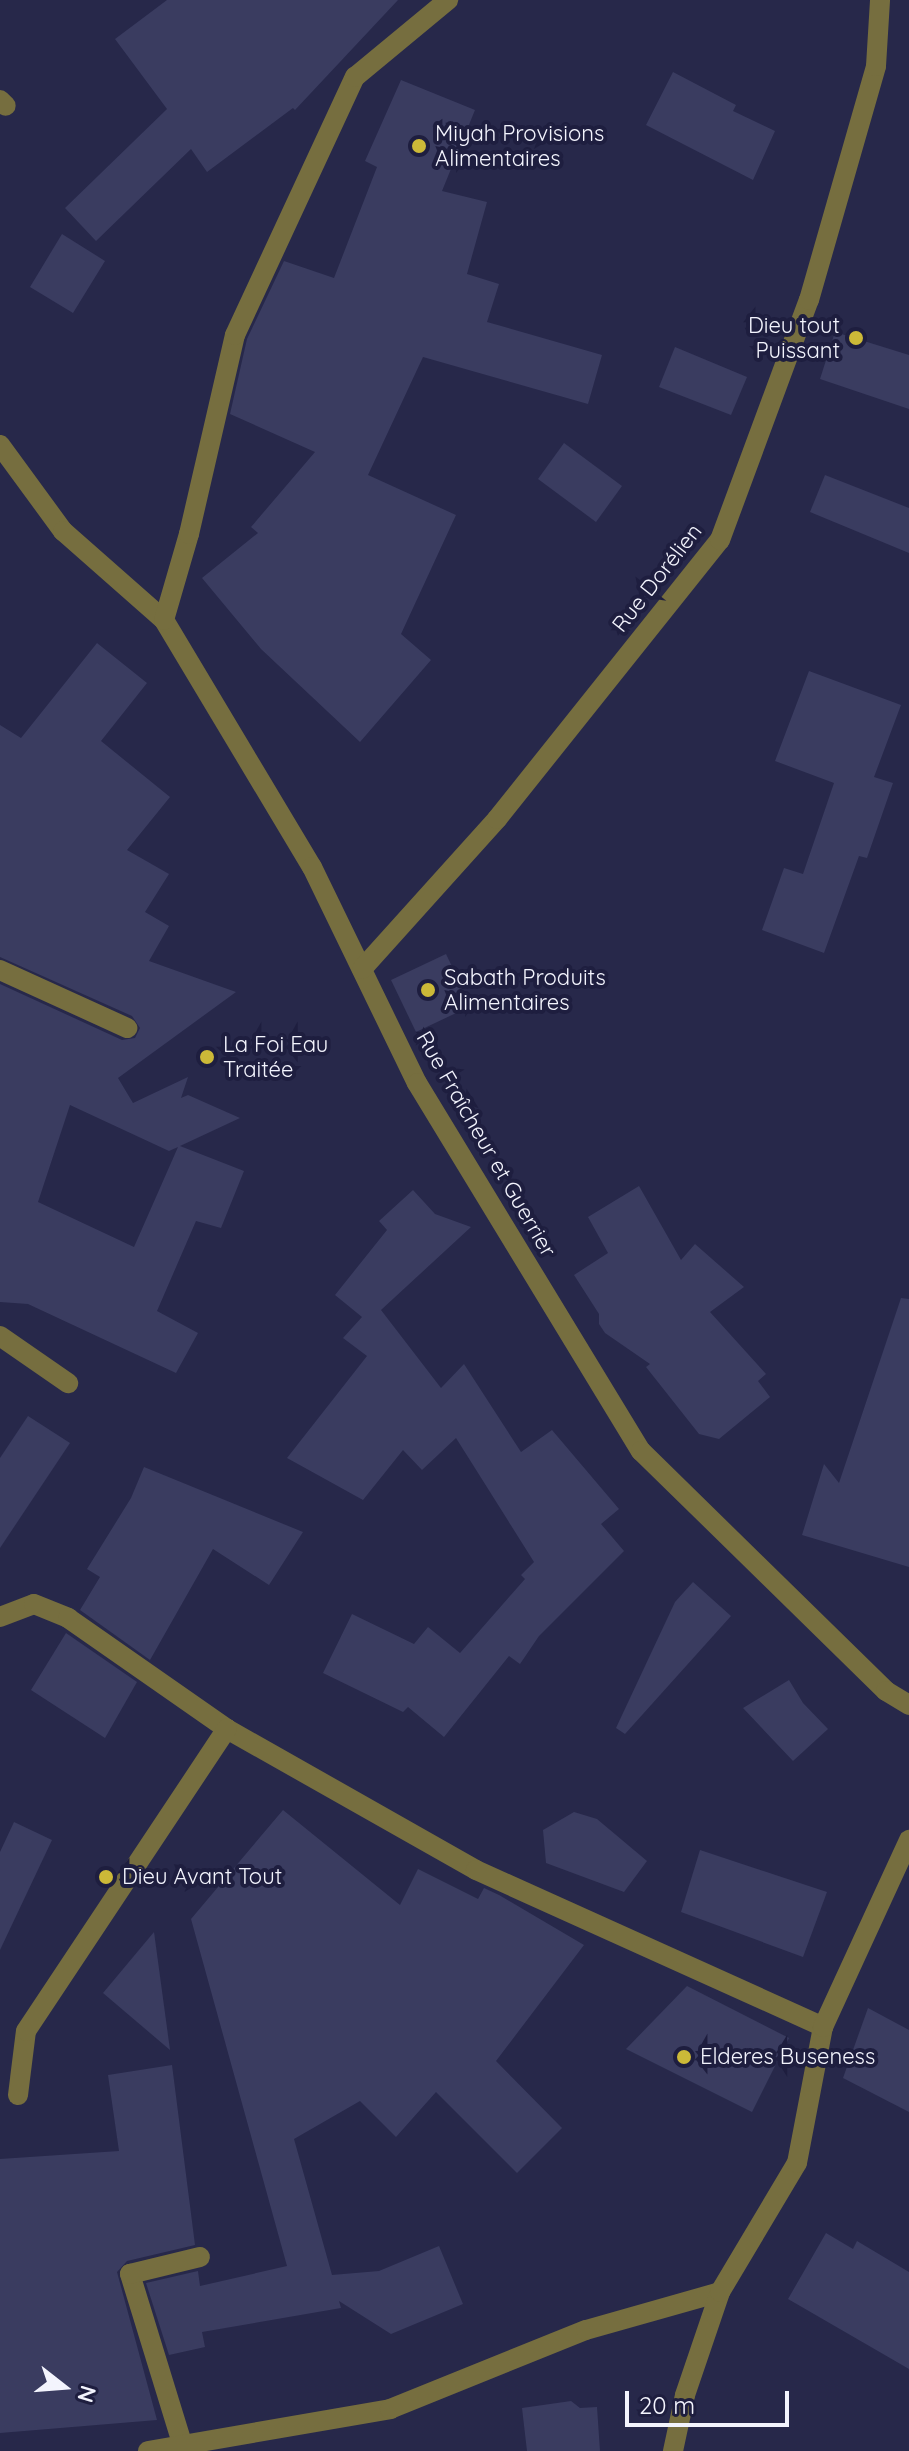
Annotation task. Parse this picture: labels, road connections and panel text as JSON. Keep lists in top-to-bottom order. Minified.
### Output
{"streets":{"street":["Rue Dorélien","Rue Fraîcheur et Guerrier"]},"crossings":[["Rue Dorélien","Rue Fraîcheur et Guerrier"]],"places":["Miyah Provisions Alimentaires","Dieu tout Puissant","Sabath Produits Alimentaires","La Foi Eau Traitée","Dieu Avant Tout","Elderes Buseness"],"scale_bar":"20 m","north":"right"}
